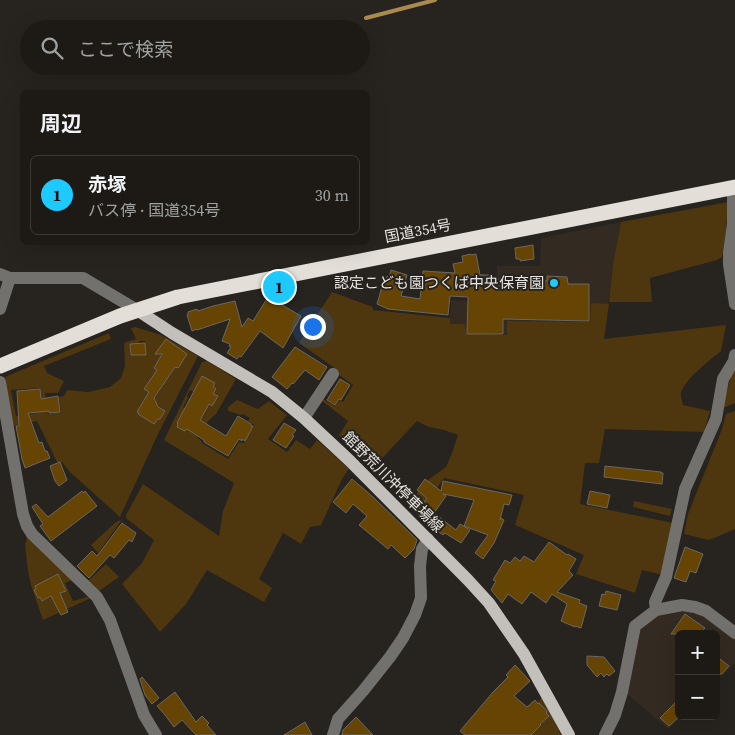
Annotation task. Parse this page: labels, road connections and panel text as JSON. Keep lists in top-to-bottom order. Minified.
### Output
{"streets":{"highway":["国道354号"],"main road":["館野荒川沖停車場線"]},"crossings":[["国道354号","館野荒川沖停車場線"]],"places":["認定こども園つくば中央保育園"],"page":{"search":"ここで検索","heading":"周辺","list":[{"mark":"1","name":"赤塚","note":"バス停 · 国道354号","value":"30 m"}],"pins":"1","map_buttons":["+","−"]}}
